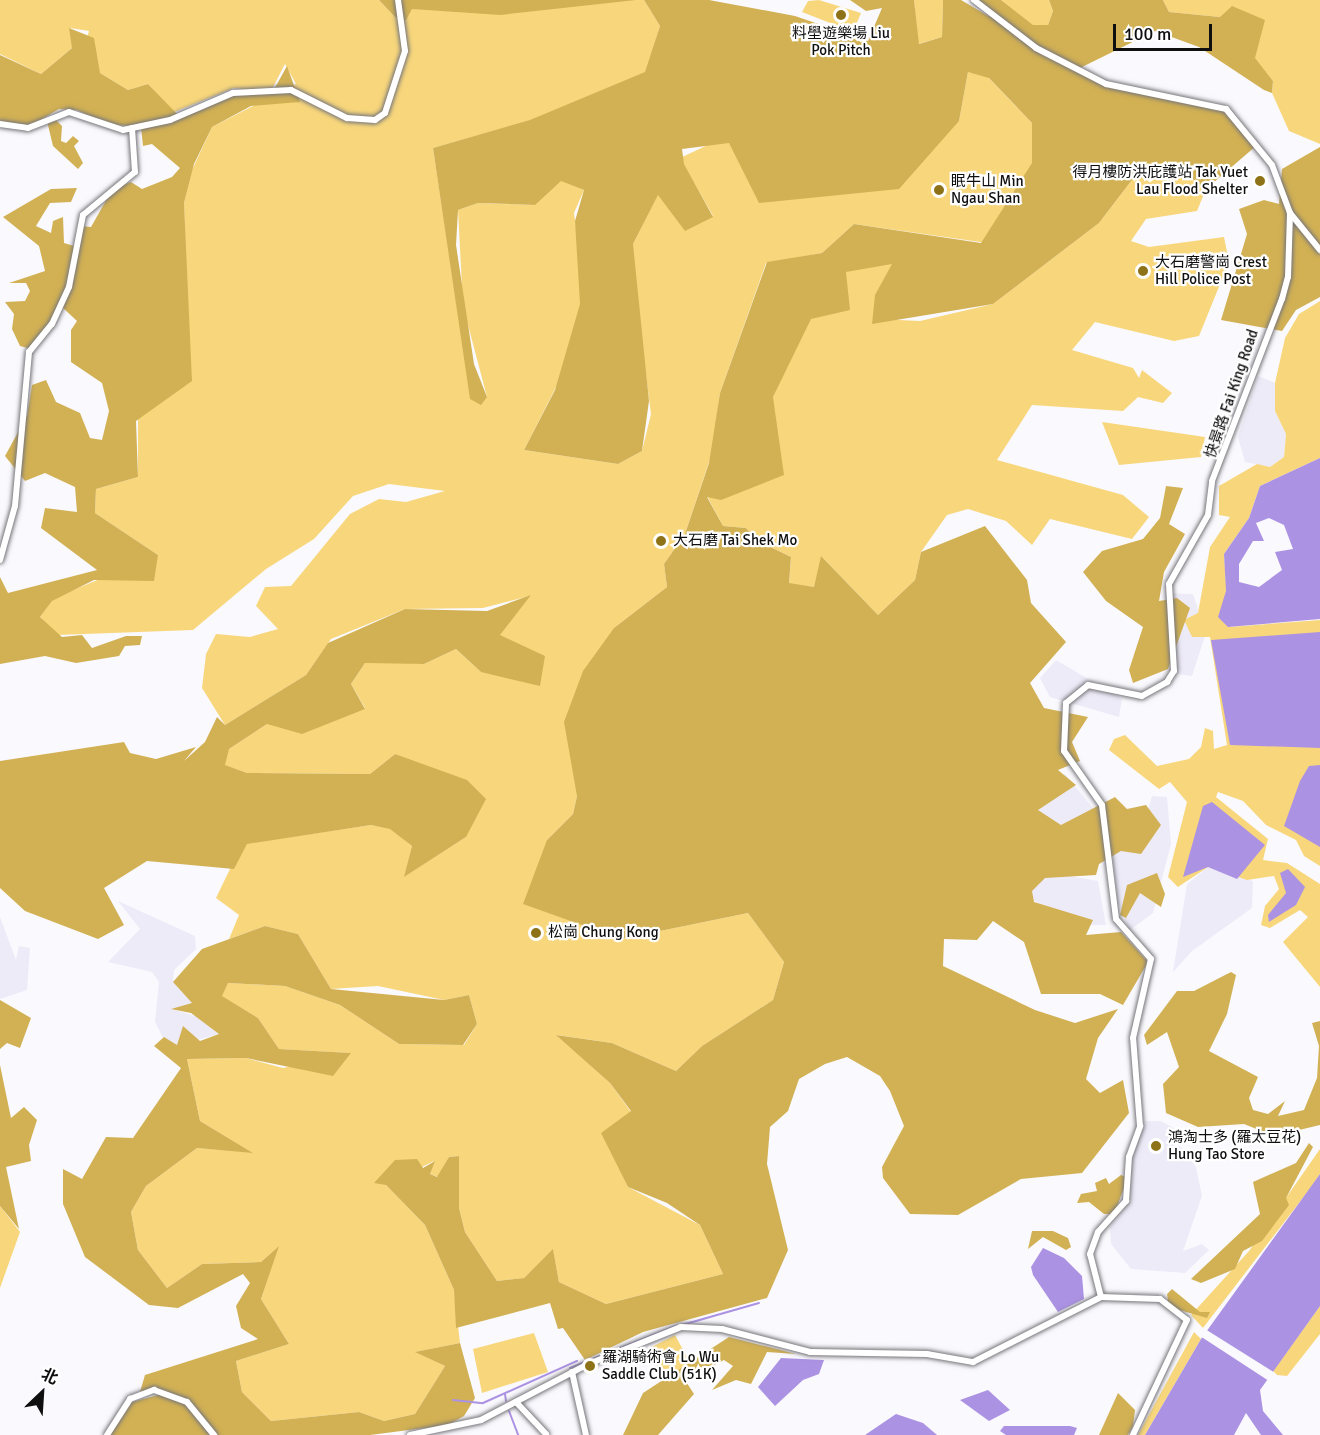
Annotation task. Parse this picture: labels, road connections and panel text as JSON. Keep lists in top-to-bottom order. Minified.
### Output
{"streets":{"street":["快景路 Fai King Road"]},"places":["料壆遊樂場 Liu Pok Pitch","得月樓防洪庇護站 Tak Yuet Lau Flood Shelter","眠牛山 Min Ngau Shan","大石磨警崗 Crest Hill Police Post","大石磨 Tai Shek Mo","松崗 Chung Kong","鴻淘士多 (羅太豆花) Hung Tao Store","羅湖騎術會 Lo Wu Saddle Club (51K)"],"scale_bar":"100 m","north":"top right"}
